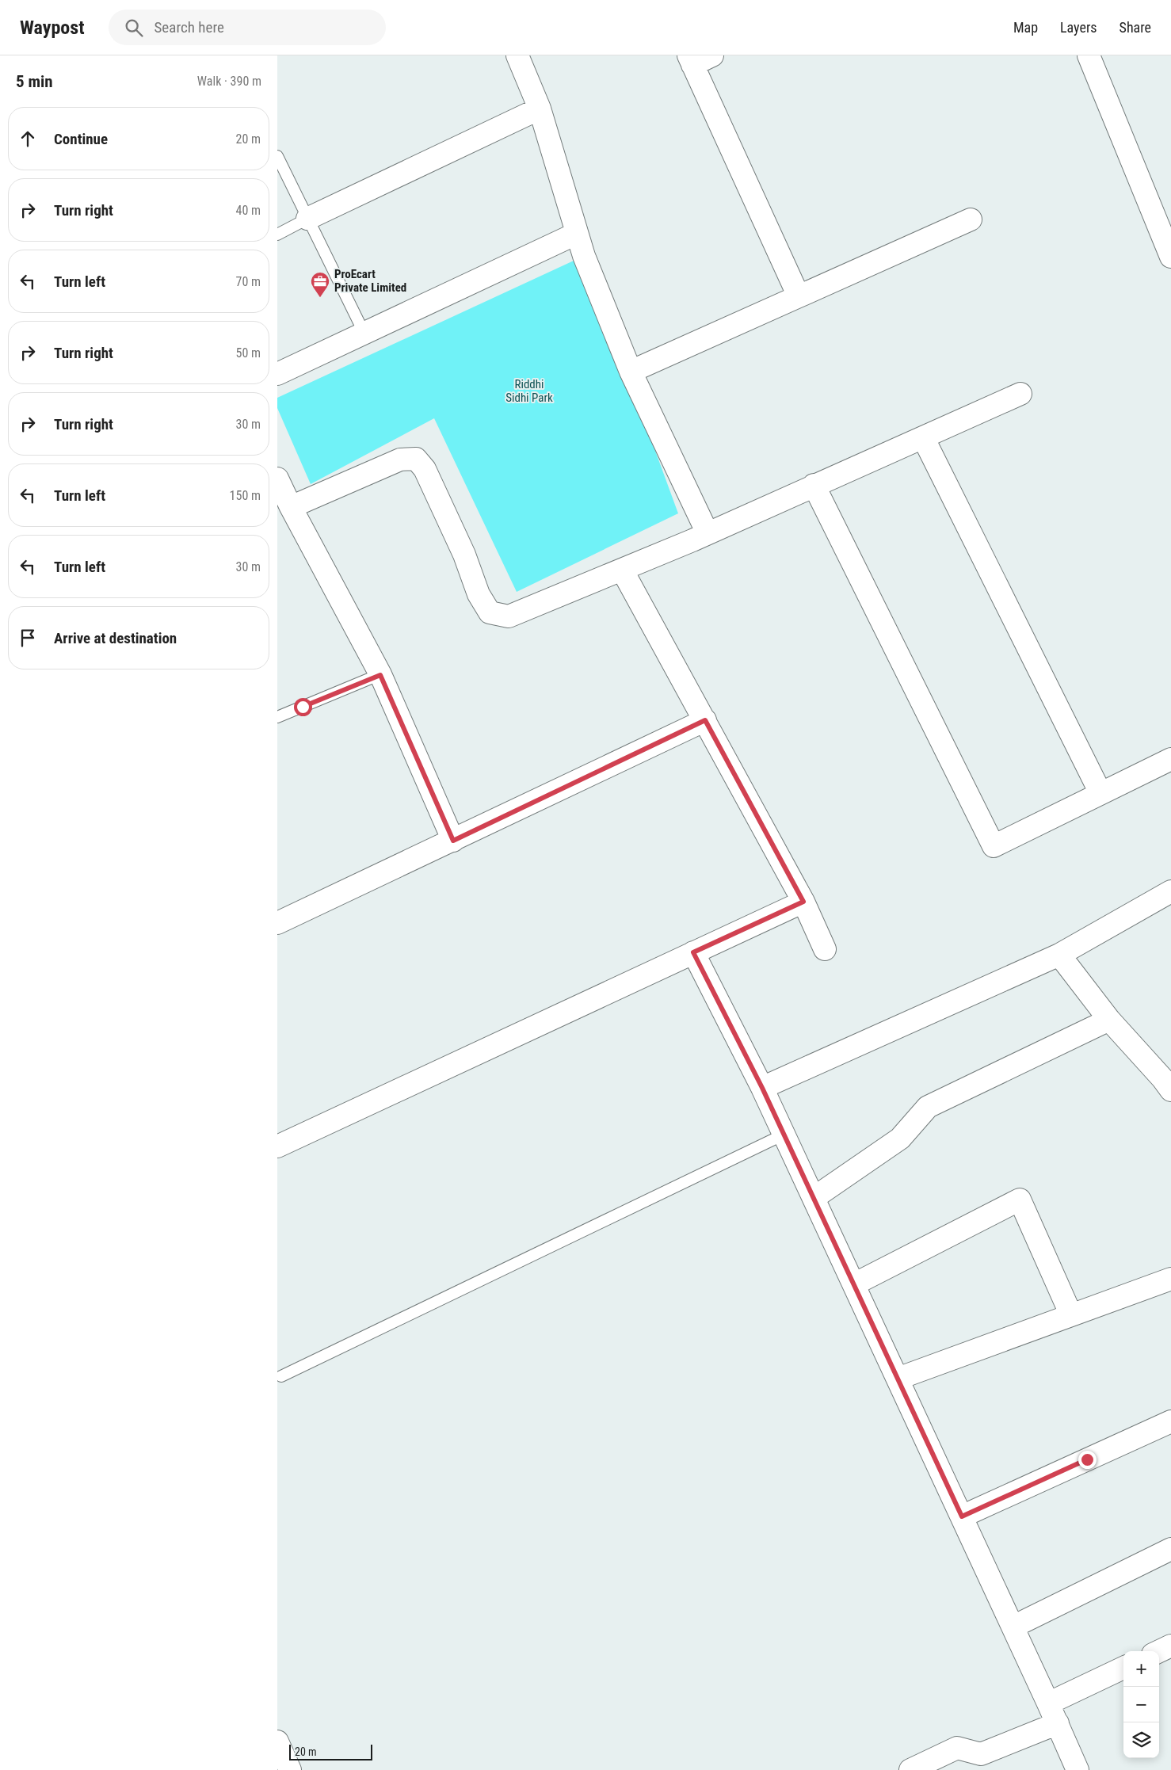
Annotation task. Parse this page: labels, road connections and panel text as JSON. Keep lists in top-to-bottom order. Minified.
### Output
{"parks":["Riddhi Sidhi Park"],"places":{"office":["ProEcart Private Limited"]},"scale_bar":"20 m","page":{"header":"Waypost","search":"Search here","nav":["Map","Layers","Share"],"heading":["5 min","Walk · 390 m"],"list":[["Continue","20 m"],["Turn right","40 m"],["Turn left","70 m"],["Turn right","50 m"],["Turn right","30 m"],["Turn left","150 m"],["Turn left","30 m"],"Arrive at destination"],"map_buttons":["+","−"],"scale":"20 m"}}
